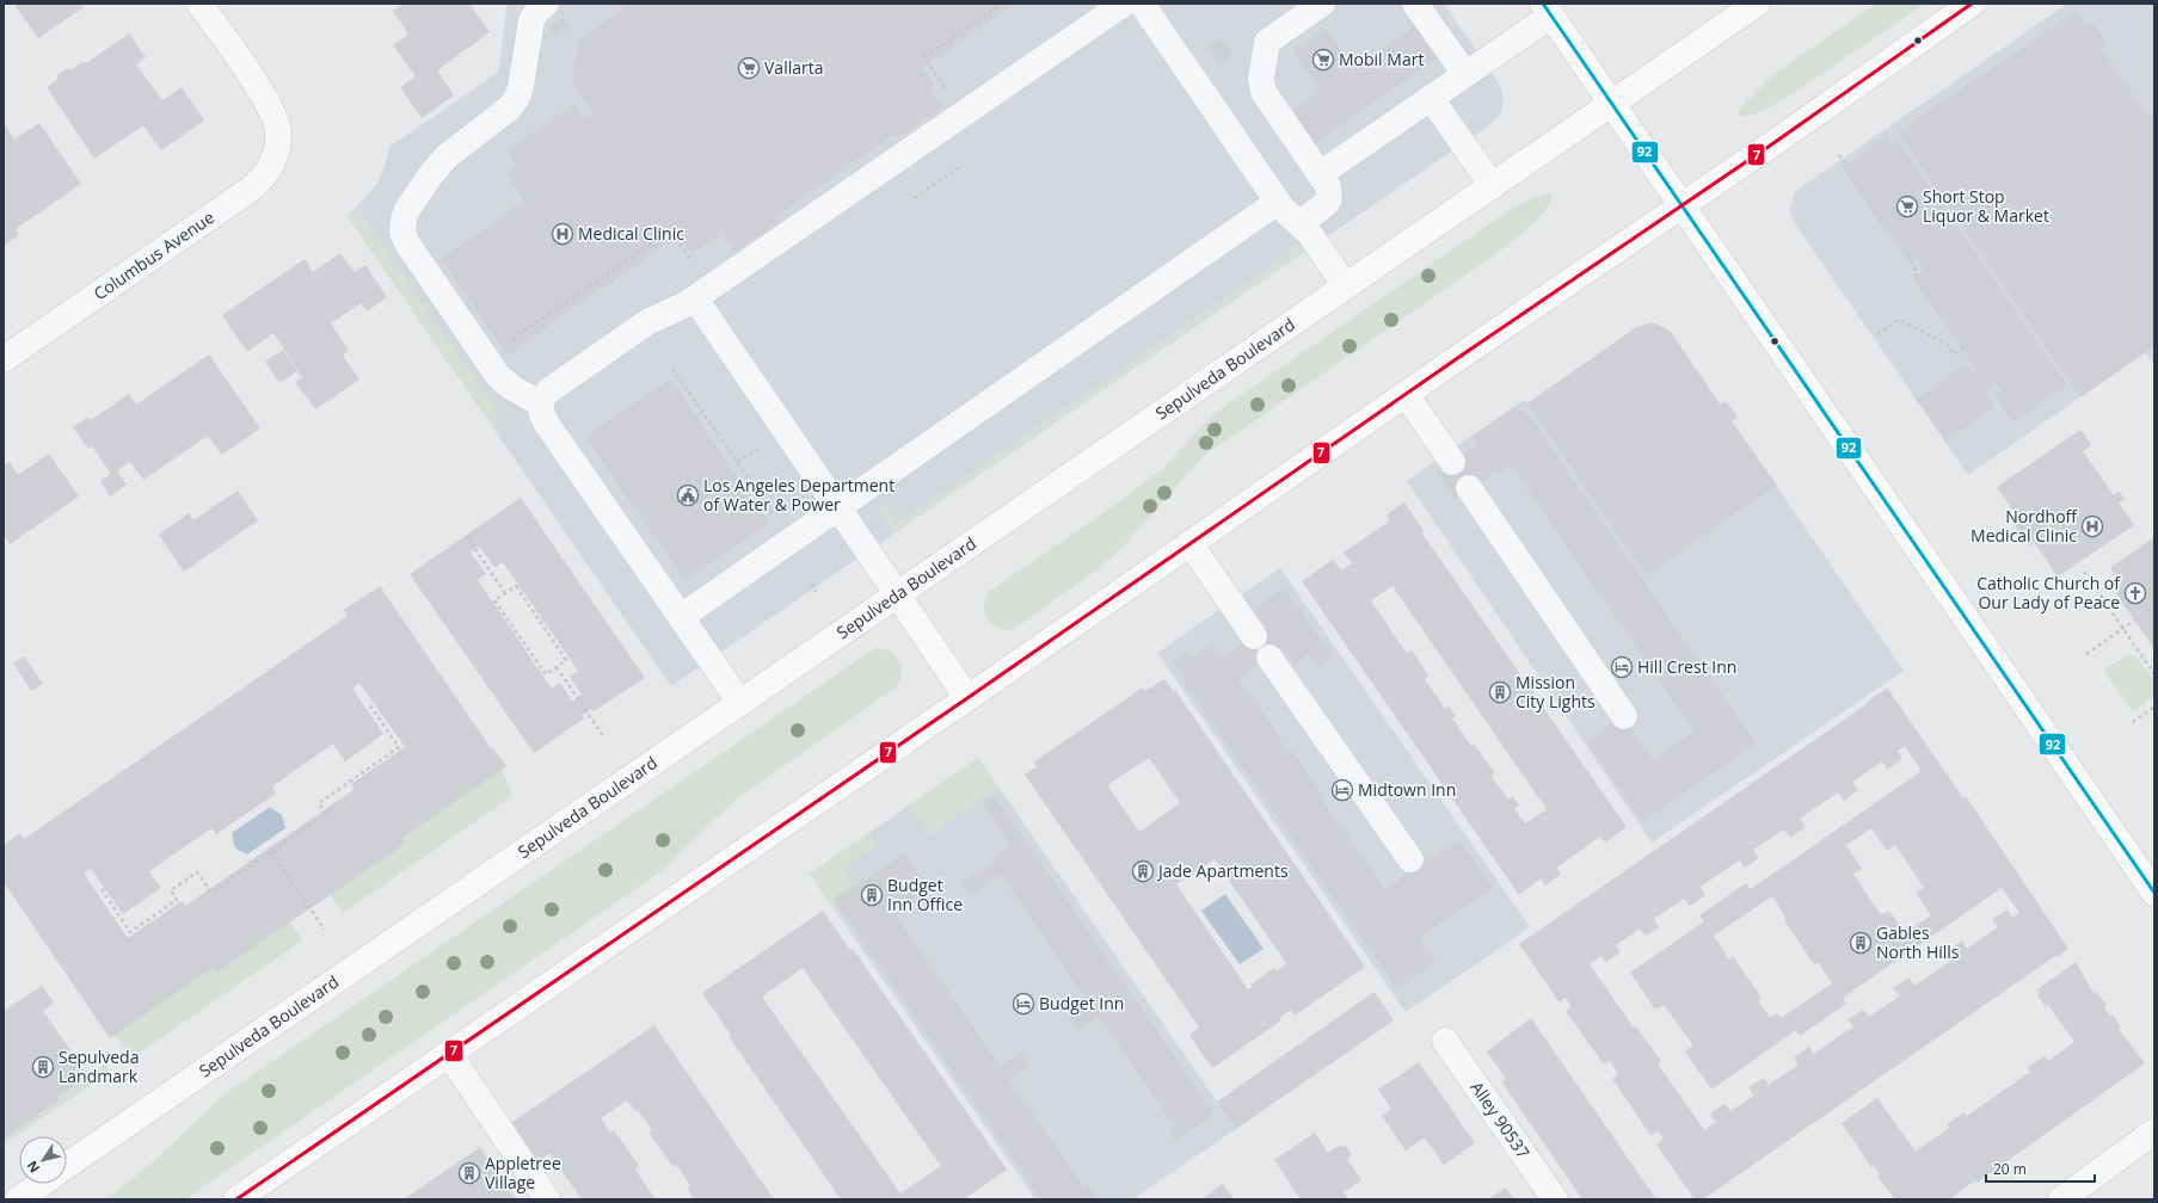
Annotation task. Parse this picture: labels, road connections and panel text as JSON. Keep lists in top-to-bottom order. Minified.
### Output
{"streets":{"main road":["Sepulveda Boulevard"],"street":["Columbus Avenue","Alley 90537"]},"places":{"supermarket":["Mobil Mart","Vallarta","Short Stop Liquor & Market"],"hospital":["Medical Clinic","Nordhoff Medical Clinic"],"public building":["Los Angeles Department of Water & Power"],"church":["Catholic Church of Our Lady of Peace"],"hotel":["Hill Crest Inn","Midtown Inn","Budget Inn"],"building":["Mission City Lights","Jade Apartments","Budget Inn Office","Gables North Hills","Sepulveda Landmark","Appletree Village"]},"lines":["transit line 92","transit line 7"],"scale_bar":"20 m","north":"bottom left"}
